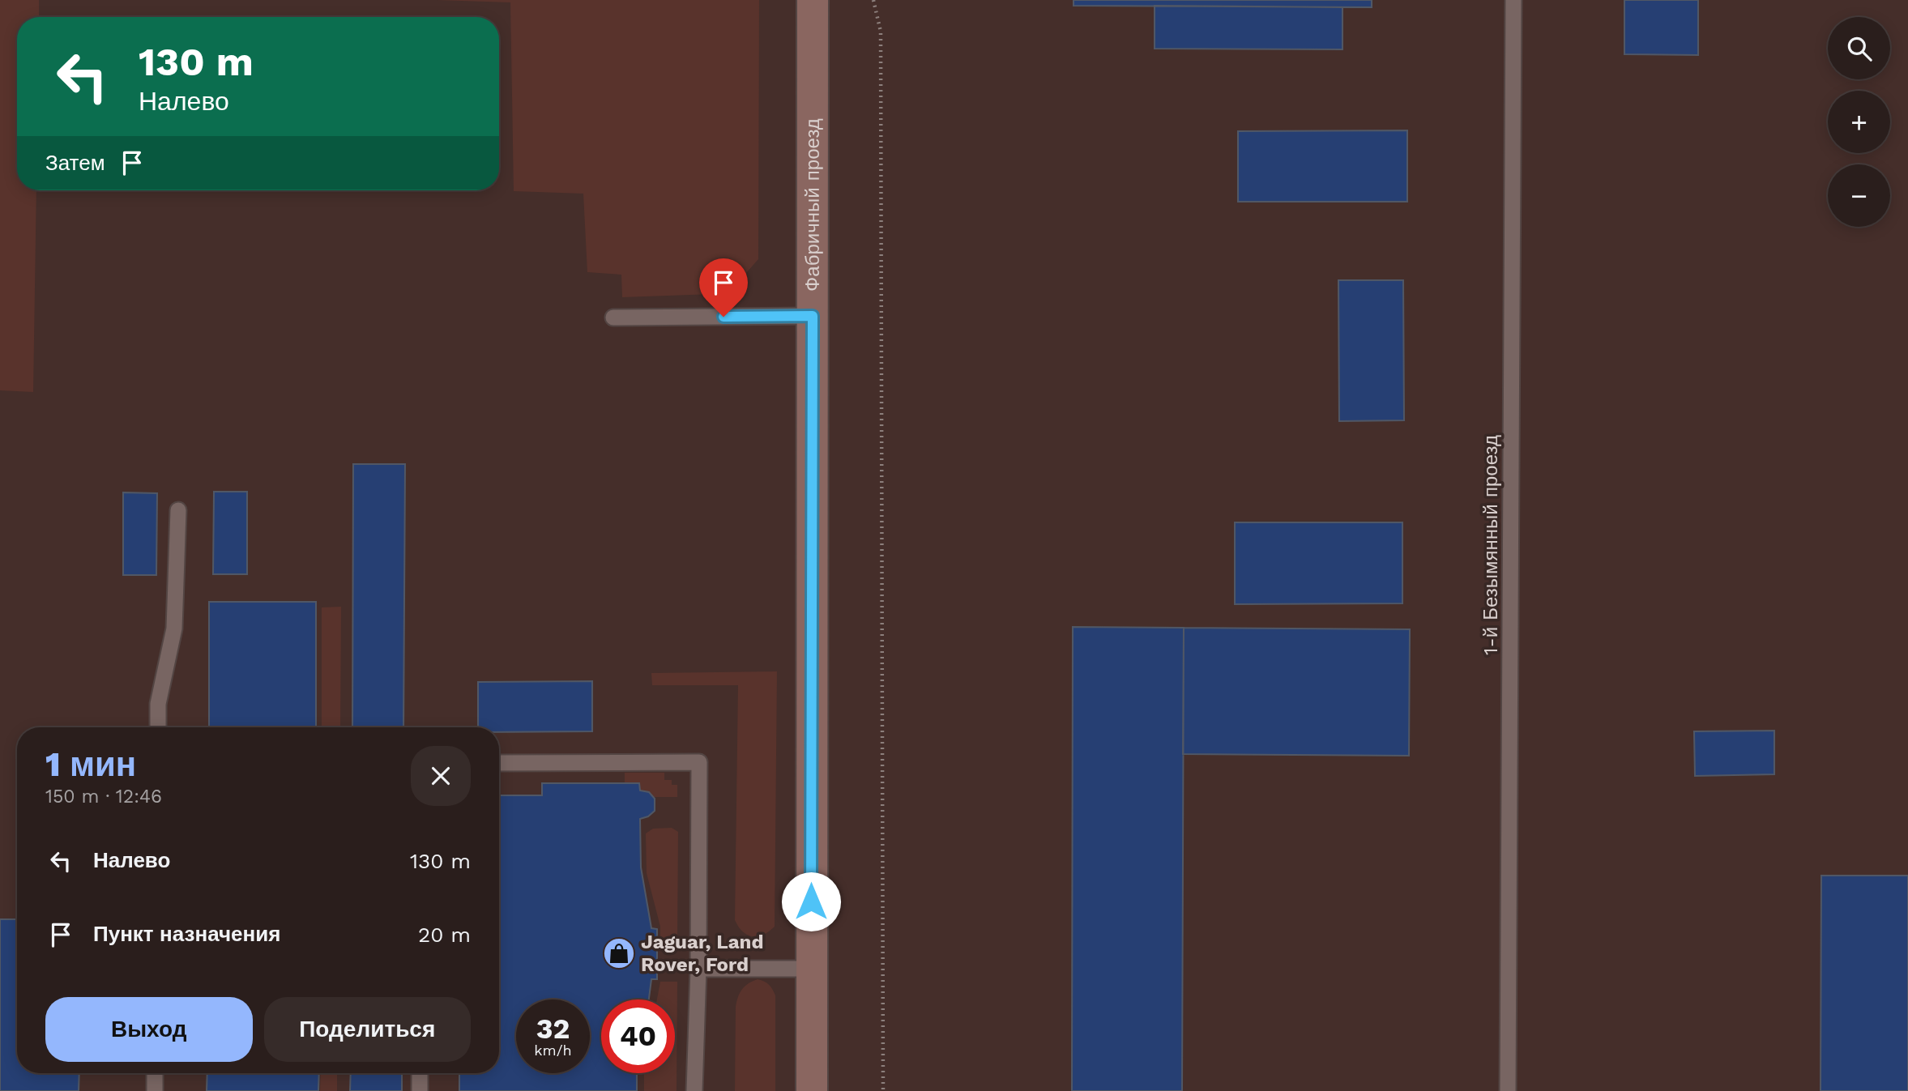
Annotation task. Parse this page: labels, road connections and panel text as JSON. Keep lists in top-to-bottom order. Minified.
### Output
{"streets":{"street":["Фабричный проезд"],"lane":["1-й Безымянный проезд"]},"places":{"shop":["Jaguar, Land Rover, Ford"]},"page":{"map_buttons":["+","−"],"turn":["130 m","Налево"],"then":"Затем","heading":["1 мин","150 m · 12:46"],"list":[{"name":"Налево","value":"130 m"},{"name":"Пункт назначения","value":"20 m"}],"buttons":["Выход","Поделиться"],"speed":"32 km/h","limit":"40"}}
